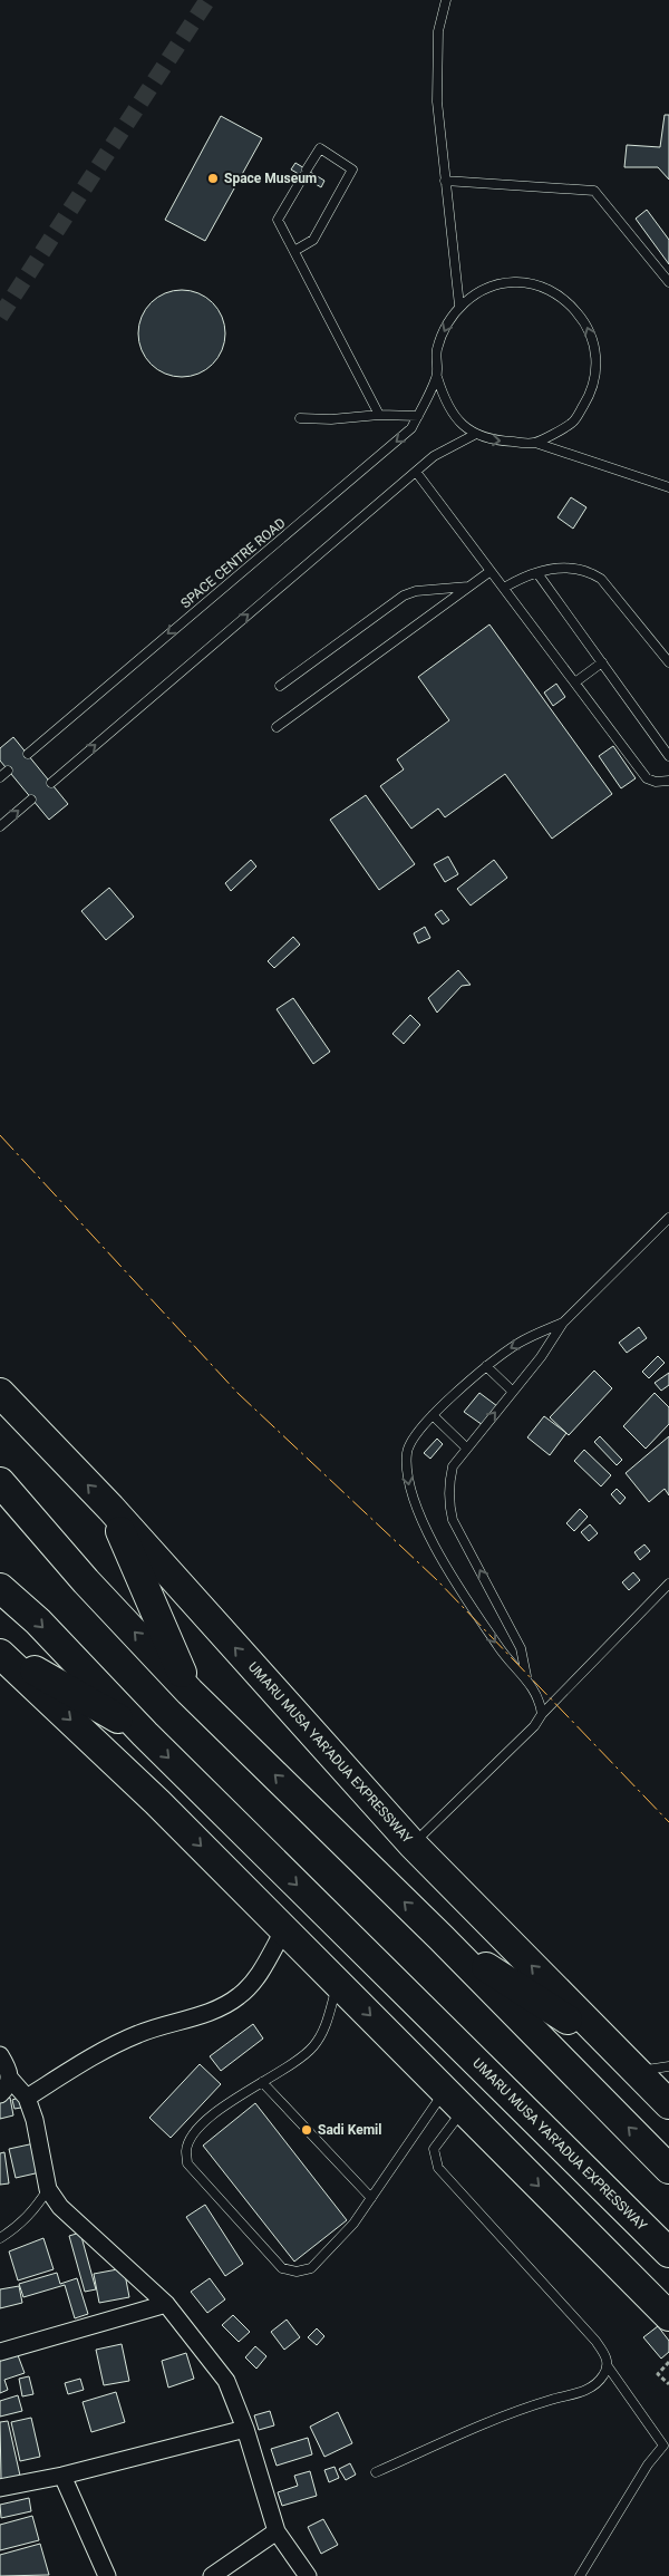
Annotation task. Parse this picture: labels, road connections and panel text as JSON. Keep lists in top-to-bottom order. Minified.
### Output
{"streets":{"highway":["UMARU MUSA YAR'ADUA EXPRESSWAY"],"lane":["SPACE CENTRE ROAD"]},"places":["Space Museum","Sadi Kemil"]}
